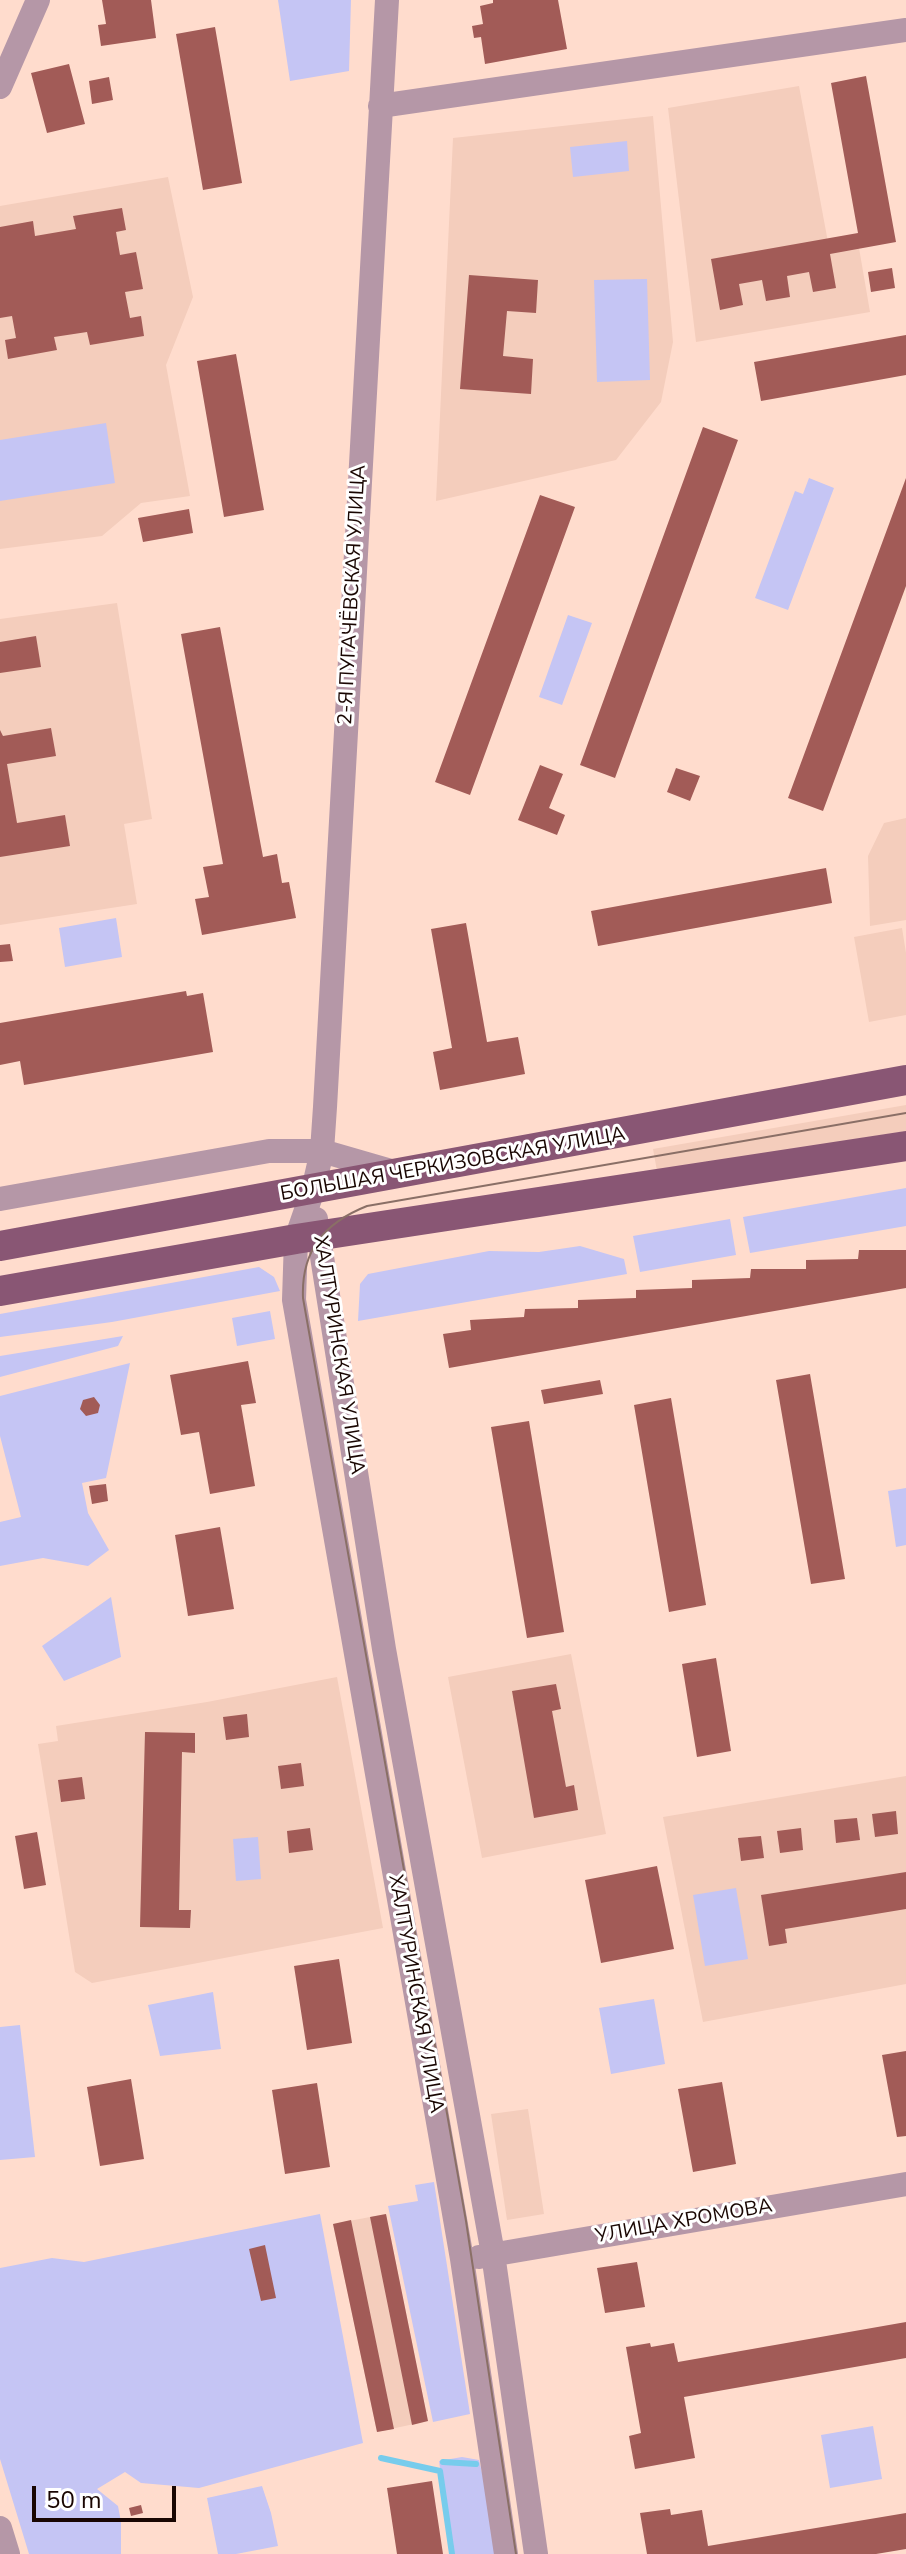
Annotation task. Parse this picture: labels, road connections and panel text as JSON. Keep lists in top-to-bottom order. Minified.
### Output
{"streets":{"main road":["БОЛЬШАЯ ЧЕРКИЗОВСКАЯ УЛИЦА"],"street":["2-Я ПУГАЧЁВСКАЯ УЛИЦА","ХАЛТУРИНСКАЯ УЛИЦА","УЛИЦА ХРОМОВА"]},"crossings":[["2-Я ПУГАЧЁВСКАЯ УЛИЦА","БОЛЬШАЯ ЧЕРКИЗОВСКАЯ УЛИЦА"],["2-Я ПУГАЧЁВСКАЯ УЛИЦА","ХАЛТУРИНСКАЯ УЛИЦА"],["БОЛЬШАЯ ЧЕРКИЗОВСКАЯ УЛИЦА","ХАЛТУРИНСКАЯ УЛИЦА"],["ХАЛТУРИНСКАЯ УЛИЦА","УЛИЦА ХРОМОВА"]],"scale_bar":"50 m"}
